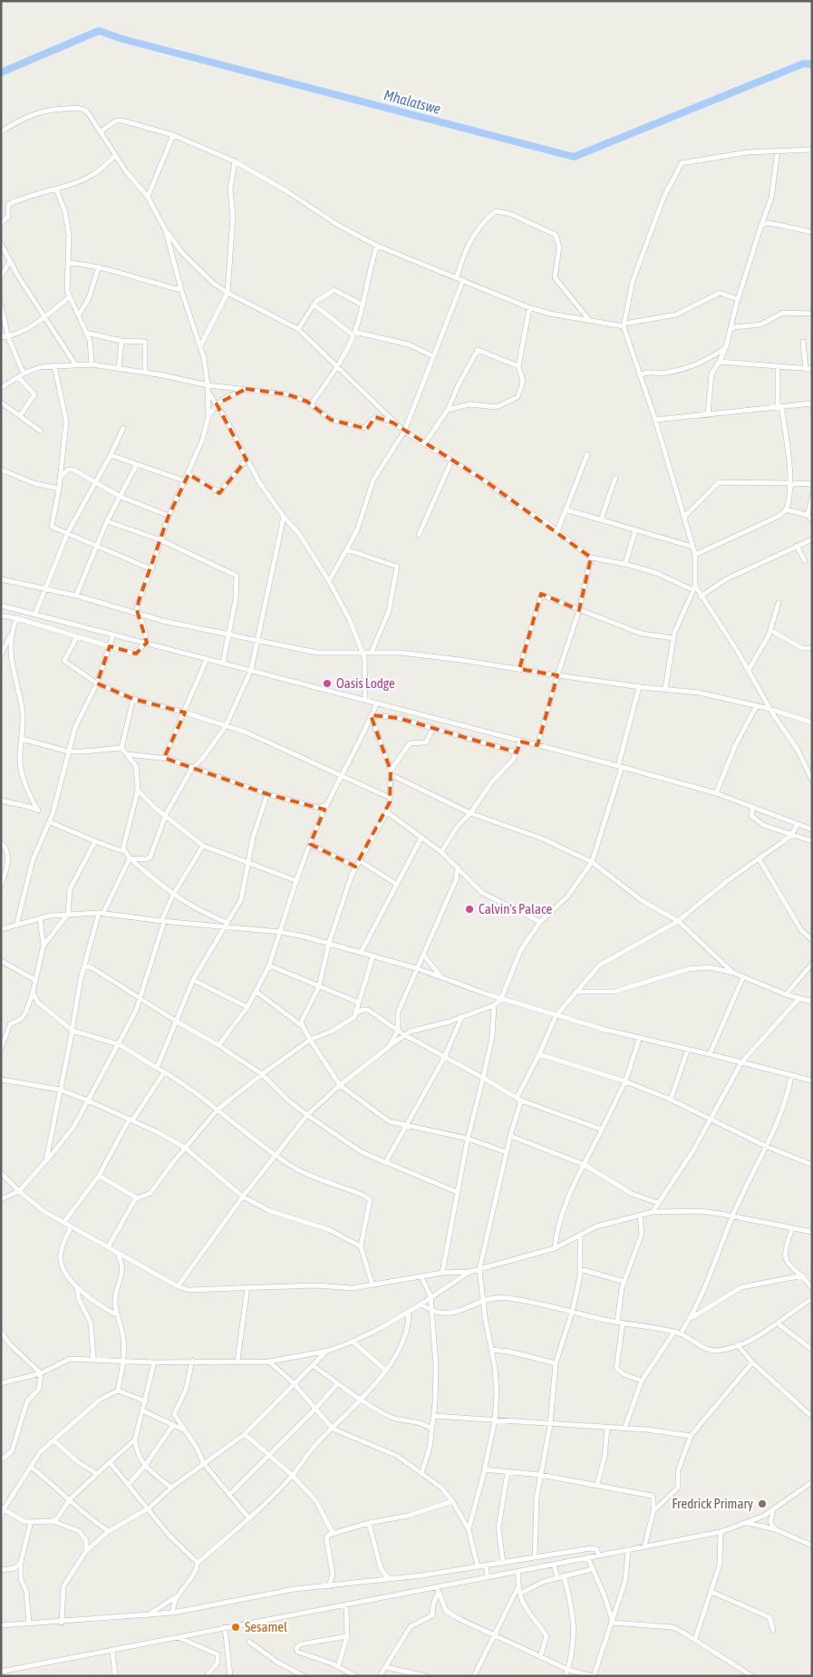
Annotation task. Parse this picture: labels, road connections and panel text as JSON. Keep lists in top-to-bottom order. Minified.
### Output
{"water":["Mhalatswe"],"places":["Oasis Lodge","Calvin's Palace","Fredrick Primary","Sesamel"]}
